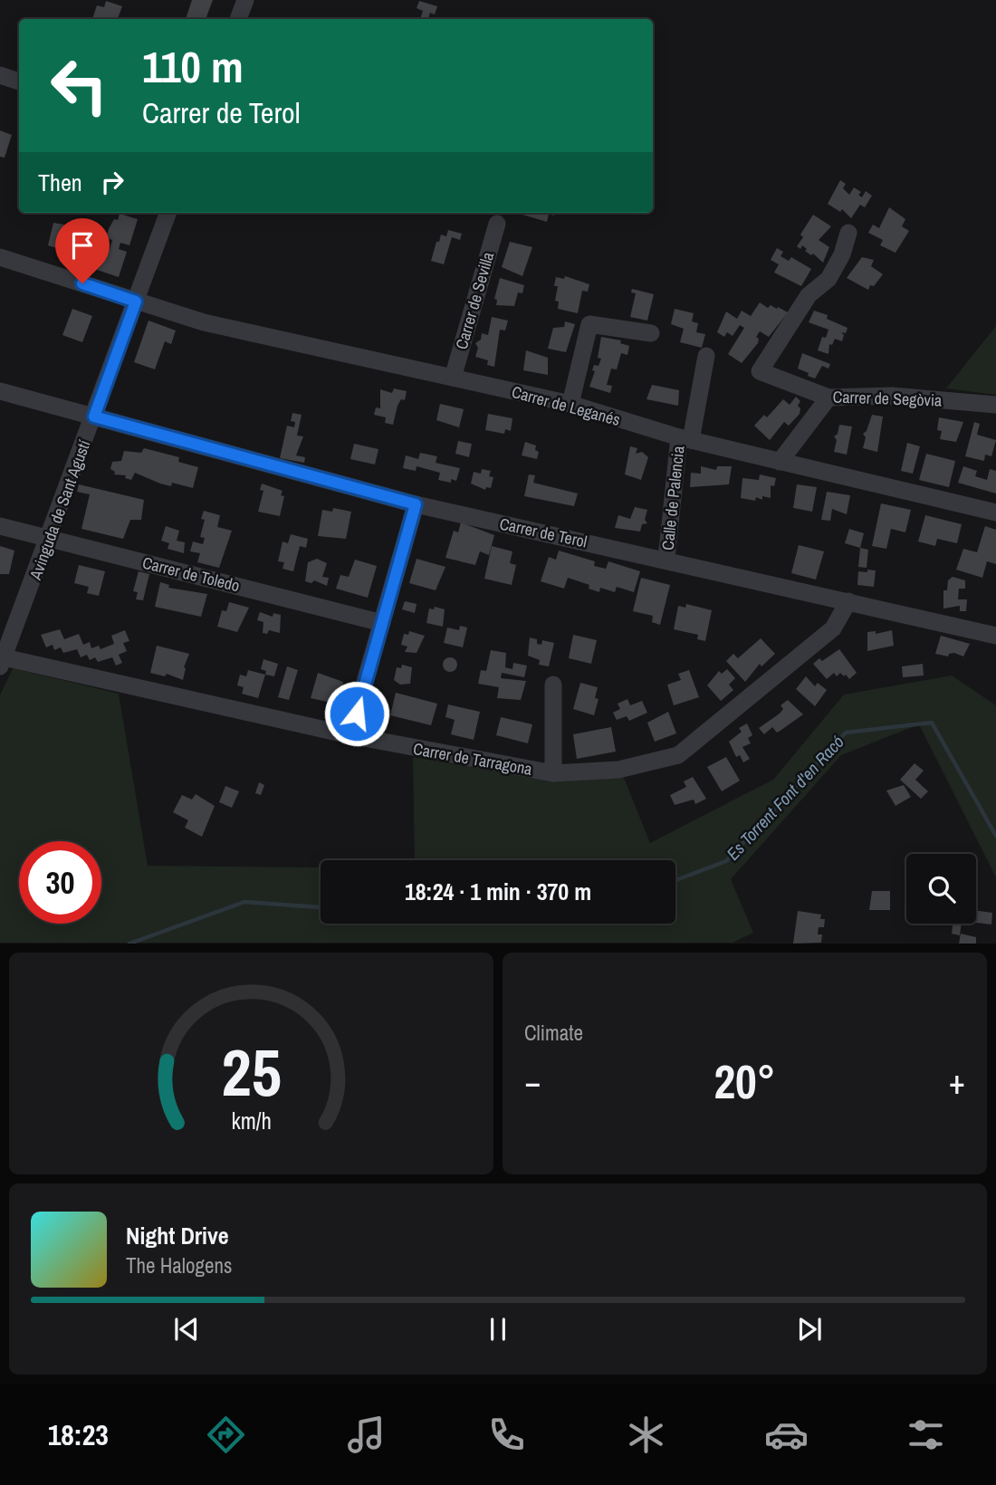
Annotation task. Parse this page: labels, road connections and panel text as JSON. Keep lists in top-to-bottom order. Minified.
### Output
{"streets":{"street":["Carrer de Sevilla","Carrer de Segòvia","Carrer de Leganés","Calle de Palencia","Avinguda de Sant Agustí","Carrer de Terol","Carrer de Toledo","Carrer de Tarragona"]},"crossings":[["Carrer de Sevilla","Carrer de Leganés"],["Carrer de Leganés","Calle de Palencia"],["Carrer de Leganés","Avinguda de Sant Agustí"],["Calle de Palencia","Carrer de Terol"],["Avinguda de Sant Agustí","Carrer de Terol"],["Avinguda de Sant Agustí","Carrer de Toledo"],["Avinguda de Sant Agustí","Carrer de Tarragona"],["Carrer de Terol","Carrer de Tarragona"]],"water":["Es Torrent Font d'en Racó"],"page":{"turn":["110 m","Carrer de Terol"],"then":"Then","limit":"30","trip":"18:24 · 1 min · 370 m","tile":"Climate","heat":["−","20°","+"],"song":["Night Drive","The Halogens"],"tabs":"18:23","gauge":["25","km/h"]}}
